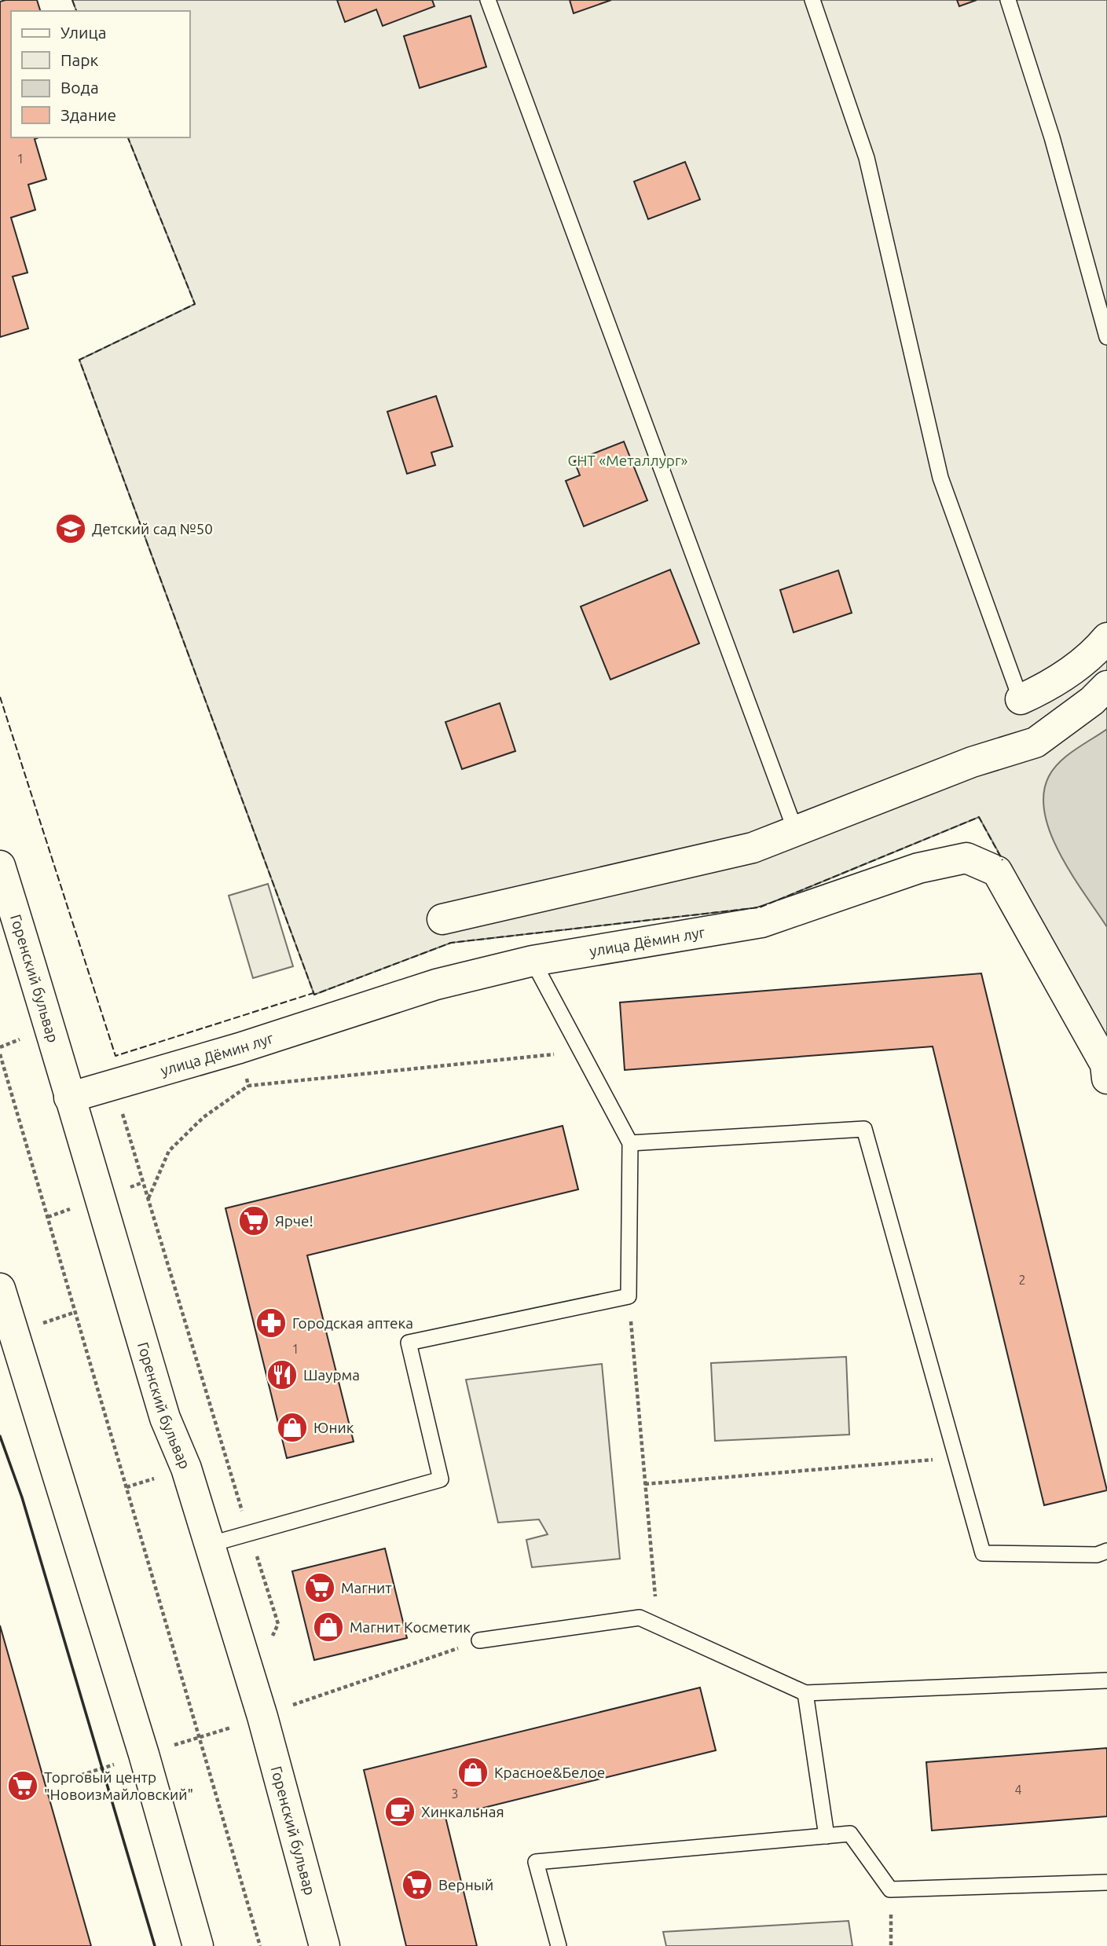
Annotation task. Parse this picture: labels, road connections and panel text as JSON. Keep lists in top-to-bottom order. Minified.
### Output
{"streets":{"street":["улица Дёмин луг","Горенский бульвар"]},"crossings":[["улица Дёмин луг","Горенский бульвар"]],"parks":["СНТ «Металлург»"],"places":{"school or university":["Детский сад №50"],"supermarket":["Ярче!","Магнит","Торговый центр \"Новоизмайловский\"","Верный"],"pharmacy":["Городская аптека"],"restaurant":["Шаурма"],"shop":["Юник","Магнит Косметик","Красное&Белое"],"cafe":["Хинкальная"]},"house_numbers":["1","2","1","4","3"],"legend":["Улица","Парк","Вода","Здание"]}
